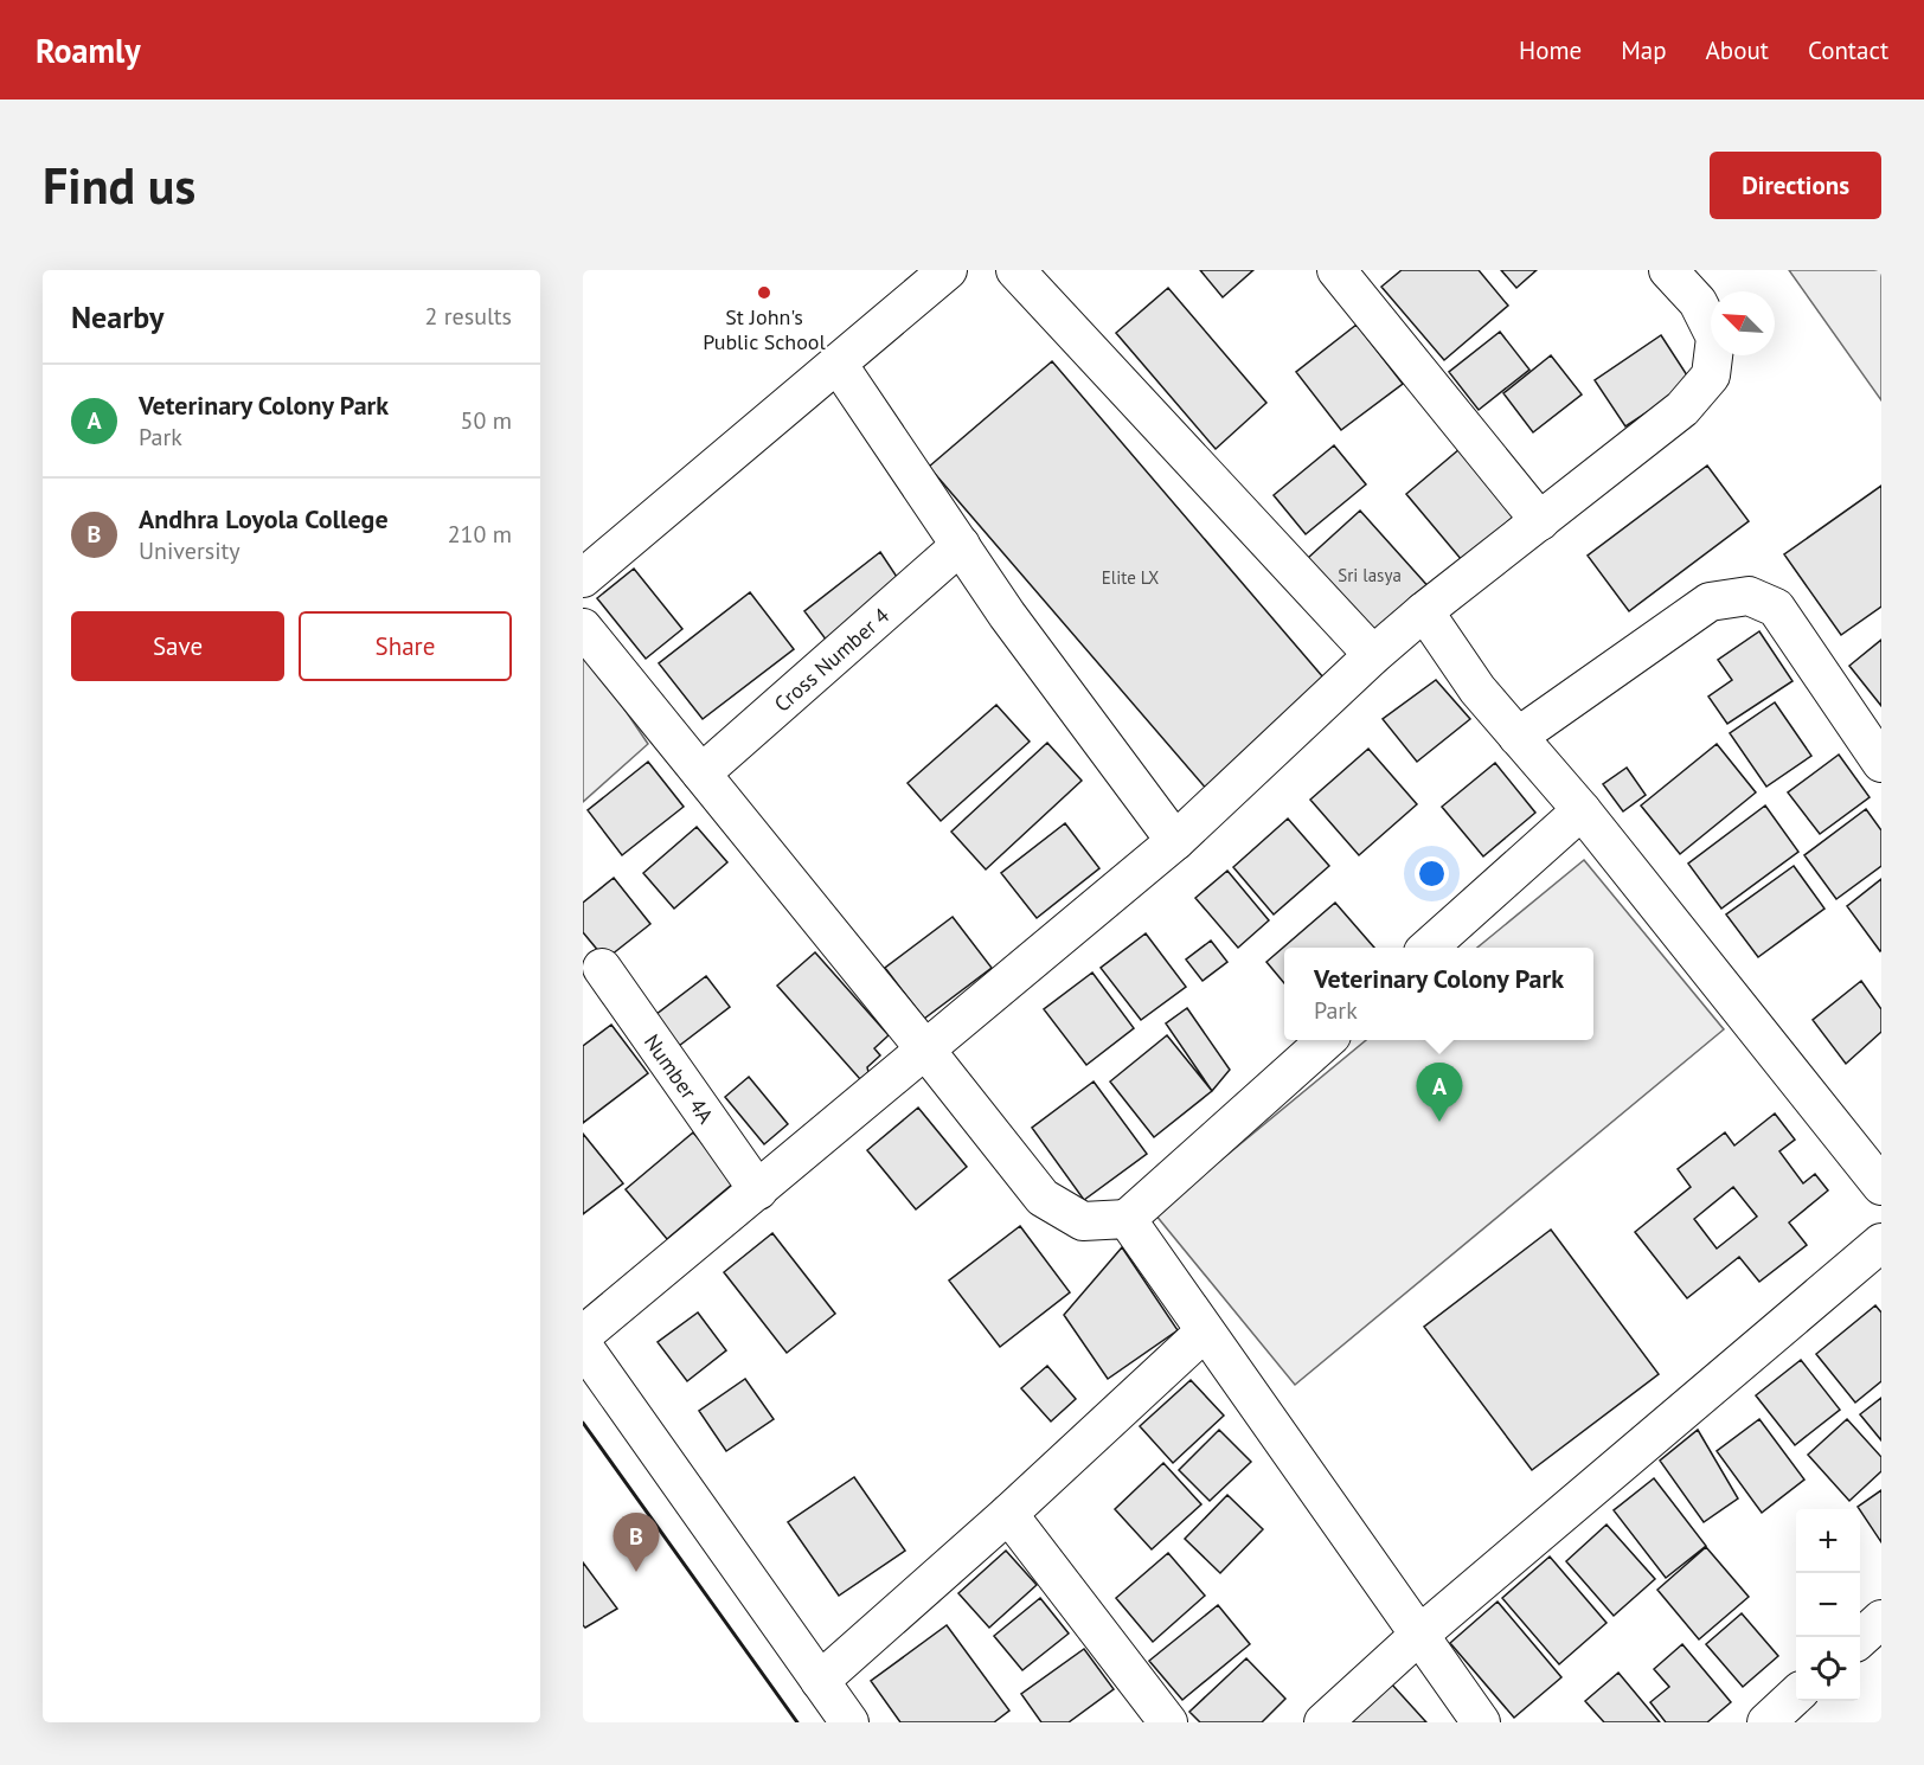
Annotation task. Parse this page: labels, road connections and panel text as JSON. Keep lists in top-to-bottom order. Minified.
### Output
{"streets":{"street":["Cross Number 4","Number 4A"]},"places":["St John's Public School"],"house_numbers":["Sri lasya","Elite LX"],"north":"top left","page":{"header":"Roamly","nav":["Home","Map","About","Contact"],"buttons":["Directions",["Save","Share"]],"title":"Find us","heading":["Nearby","2 results"],"list":[{"mark":"A","name":"Veterinary Colony Park","note":"Park","value":"50 m"},{"mark":"B","name":"Andhra Loyola College","note":"University","value":"210 m"}],"popup":["Veterinary Colony Park","Park"],"pins":["A","B"],"map_buttons":["+","−"]}}
